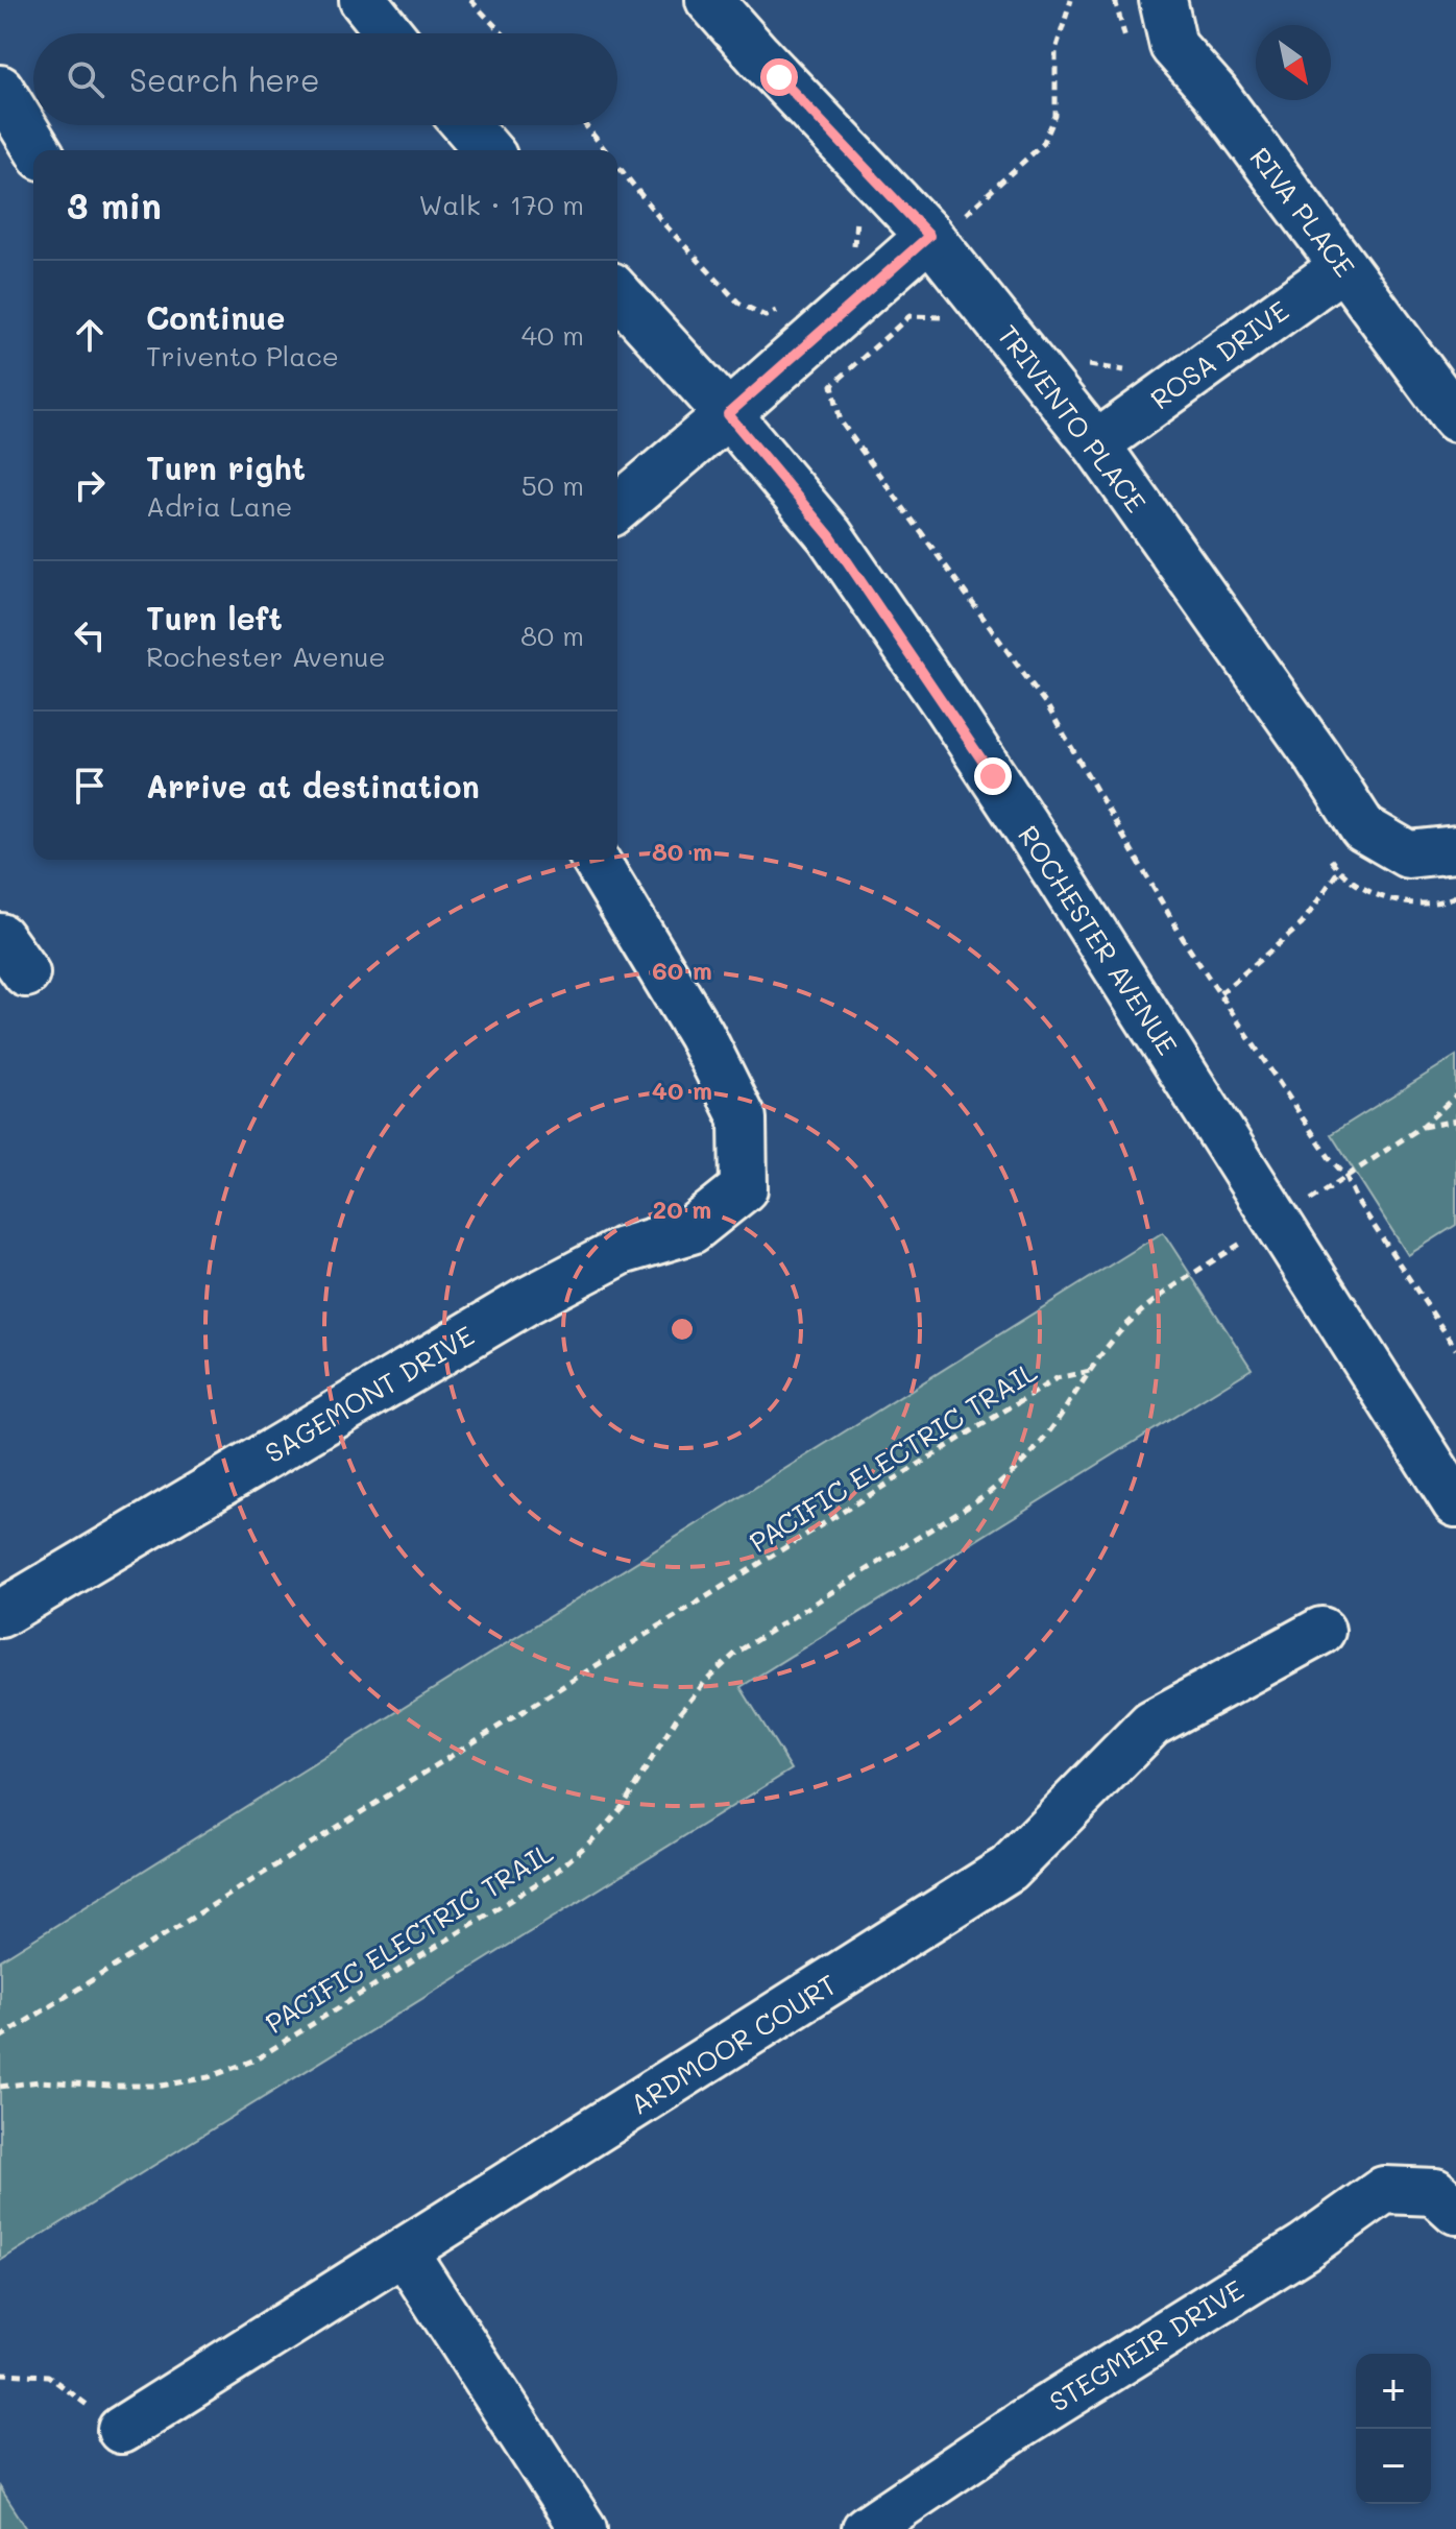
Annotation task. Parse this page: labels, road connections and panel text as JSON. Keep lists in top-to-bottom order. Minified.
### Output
{"streets":{"street":["RIVA PLACE","ROSA DRIVE","TRIVENTO PLACE","ROCHESTER AVENUE","SAGEMONT DRIVE","ARDMOOR COURT","STEGMEIR DRIVE"],"path":["PACIFIC ELECTRIC TRAIL"]},"crossings":[["RIVA PLACE","ROSA DRIVE"],["ROSA DRIVE","TRIVENTO PLACE"]],"north":"bottom right","page":{"search":"Search here","heading":["3 min","Walk · 170 m"],"list":[["Continue","Trivento Place","40 m"],["Turn right","Adria Lane","50 m"],["Turn left","Rochester Avenue","80 m"],"Arrive at destination"],"map_buttons":["+","−"]},"rings":["80 m","60 m","40 m","20 m"]}
